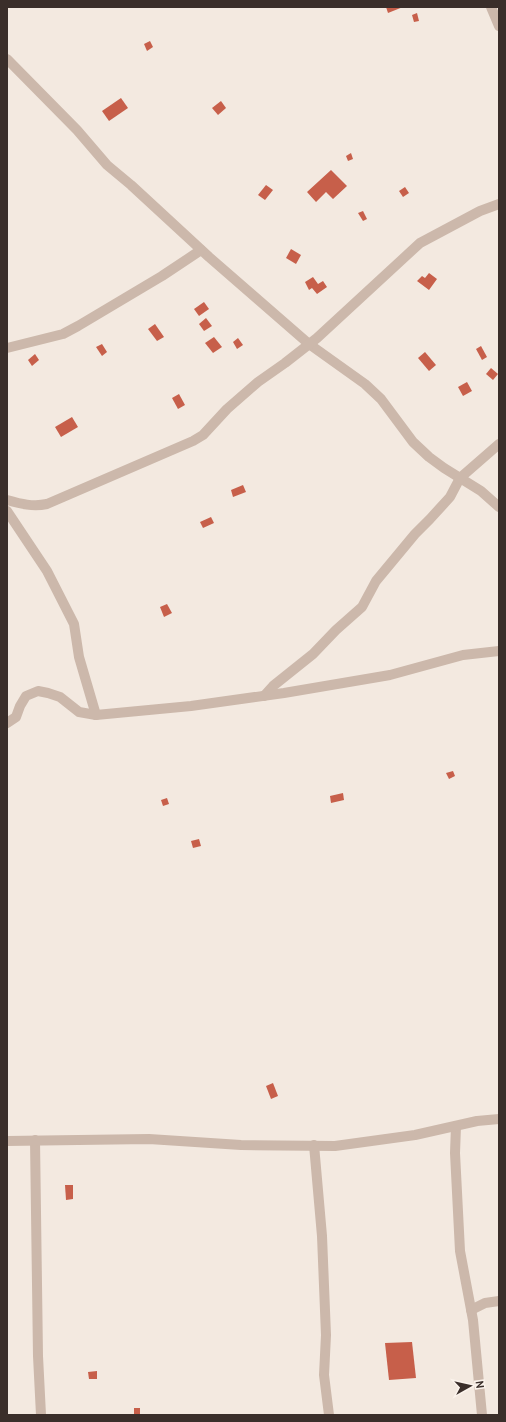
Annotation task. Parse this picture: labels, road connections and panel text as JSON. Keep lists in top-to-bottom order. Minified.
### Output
{"north":"right"}
